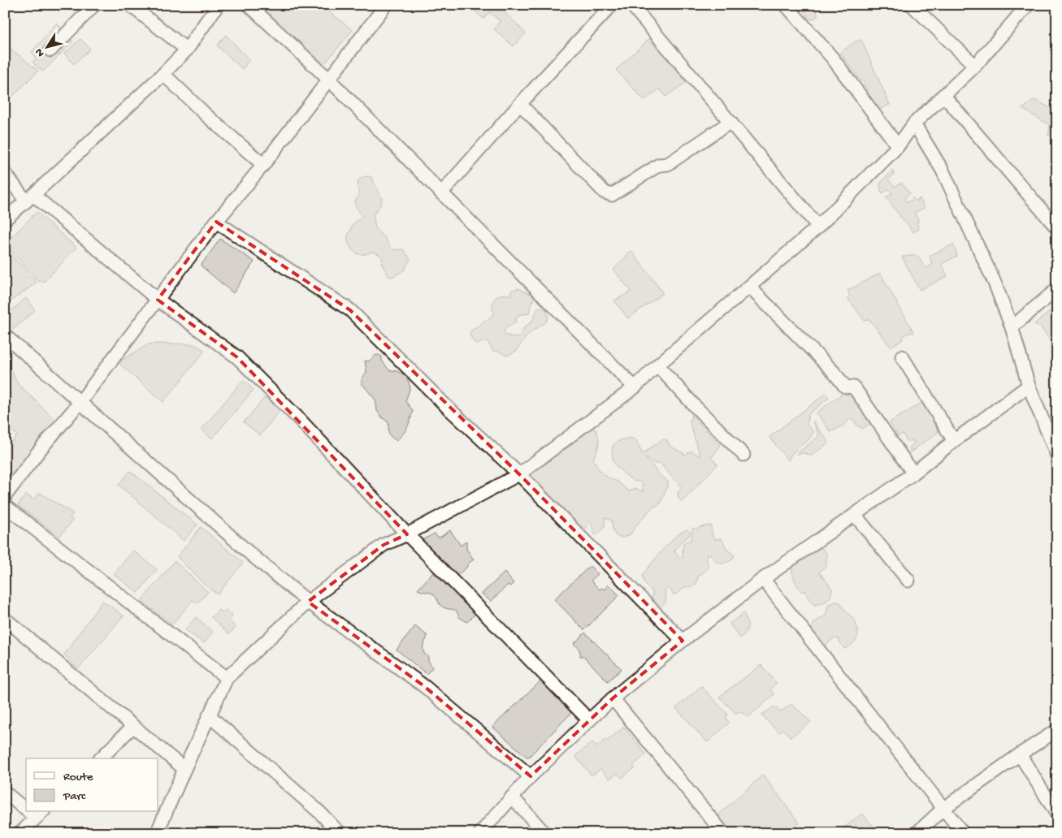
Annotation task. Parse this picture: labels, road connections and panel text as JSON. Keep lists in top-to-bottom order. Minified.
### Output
{"legend":["Route","Parc"],"north":"bottom left"}
